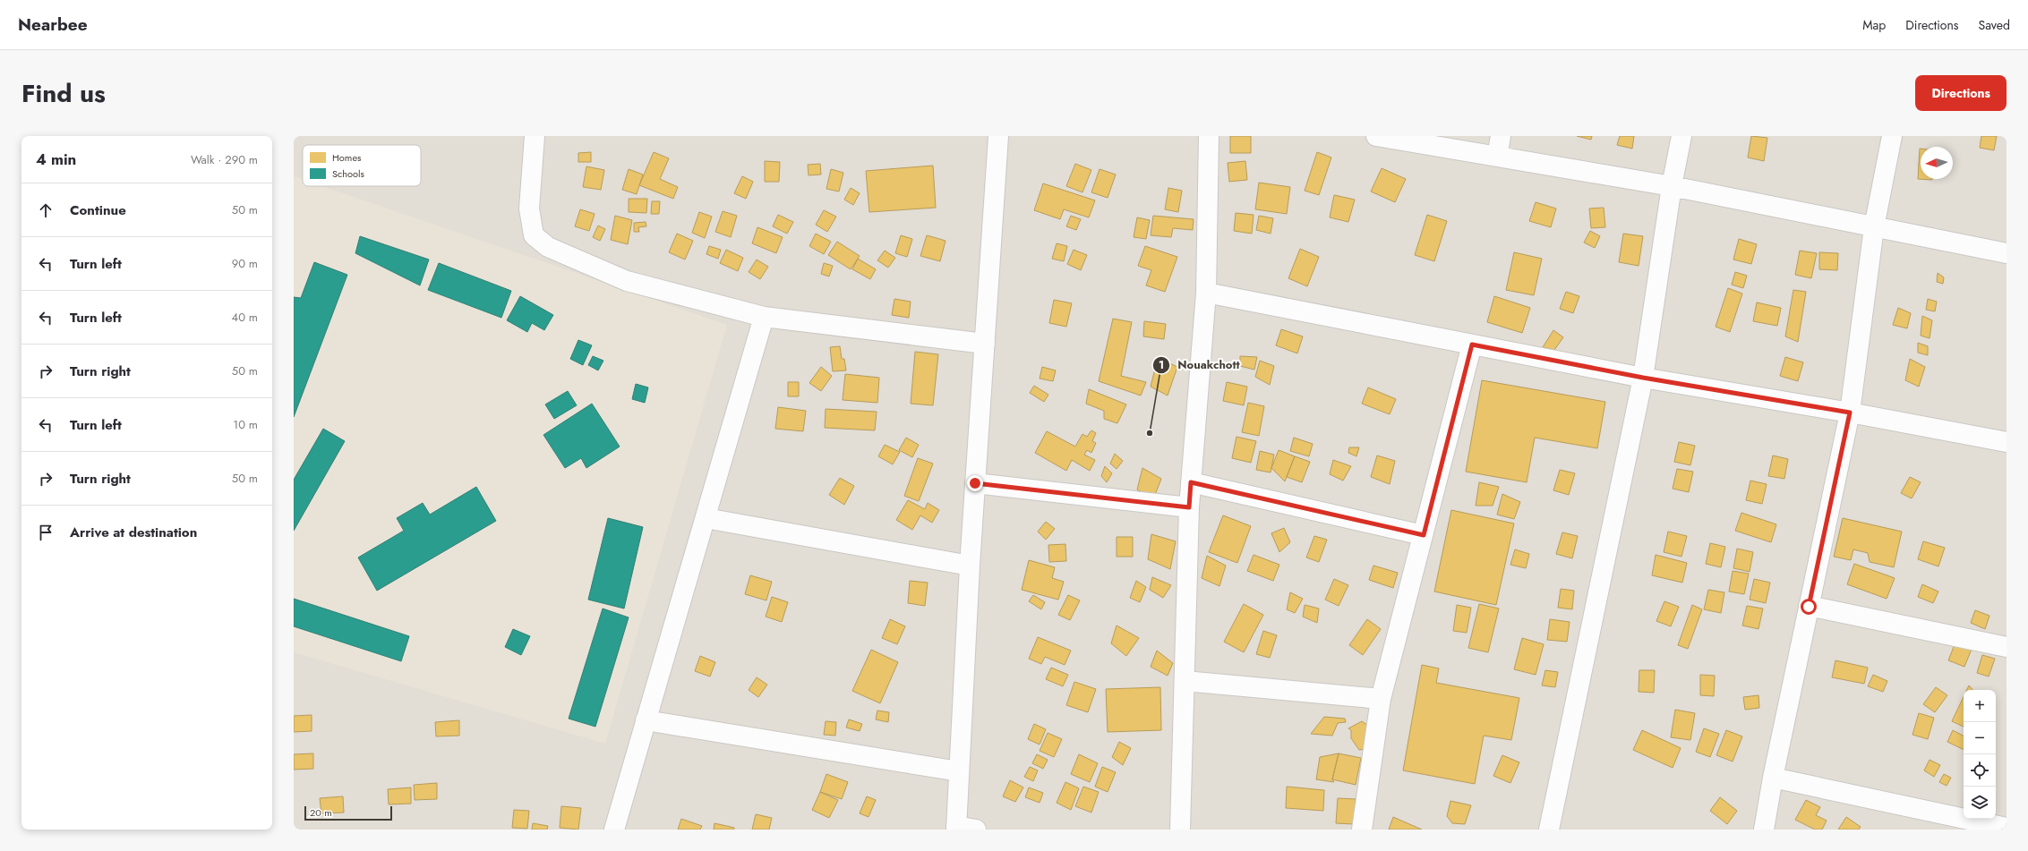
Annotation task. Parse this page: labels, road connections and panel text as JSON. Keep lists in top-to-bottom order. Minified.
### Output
{"places":["Nouakchott"],"legend":["Homes","Schools"],"scale_bar":"20 m","north":"left","page":{"header":"Nearbee","nav":["Map","Directions","Saved"],"title":"Find us","buttons":"Directions","heading":["4 min","Walk · 290 m"],"list":[["Continue","50 m"],["Turn left","90 m"],["Turn left","40 m"],["Turn right","50 m"],["Turn left","10 m"],["Turn right","50 m"],"Arrive at destination"],"map_buttons":["+","−"],"scale":"20 m"}}
